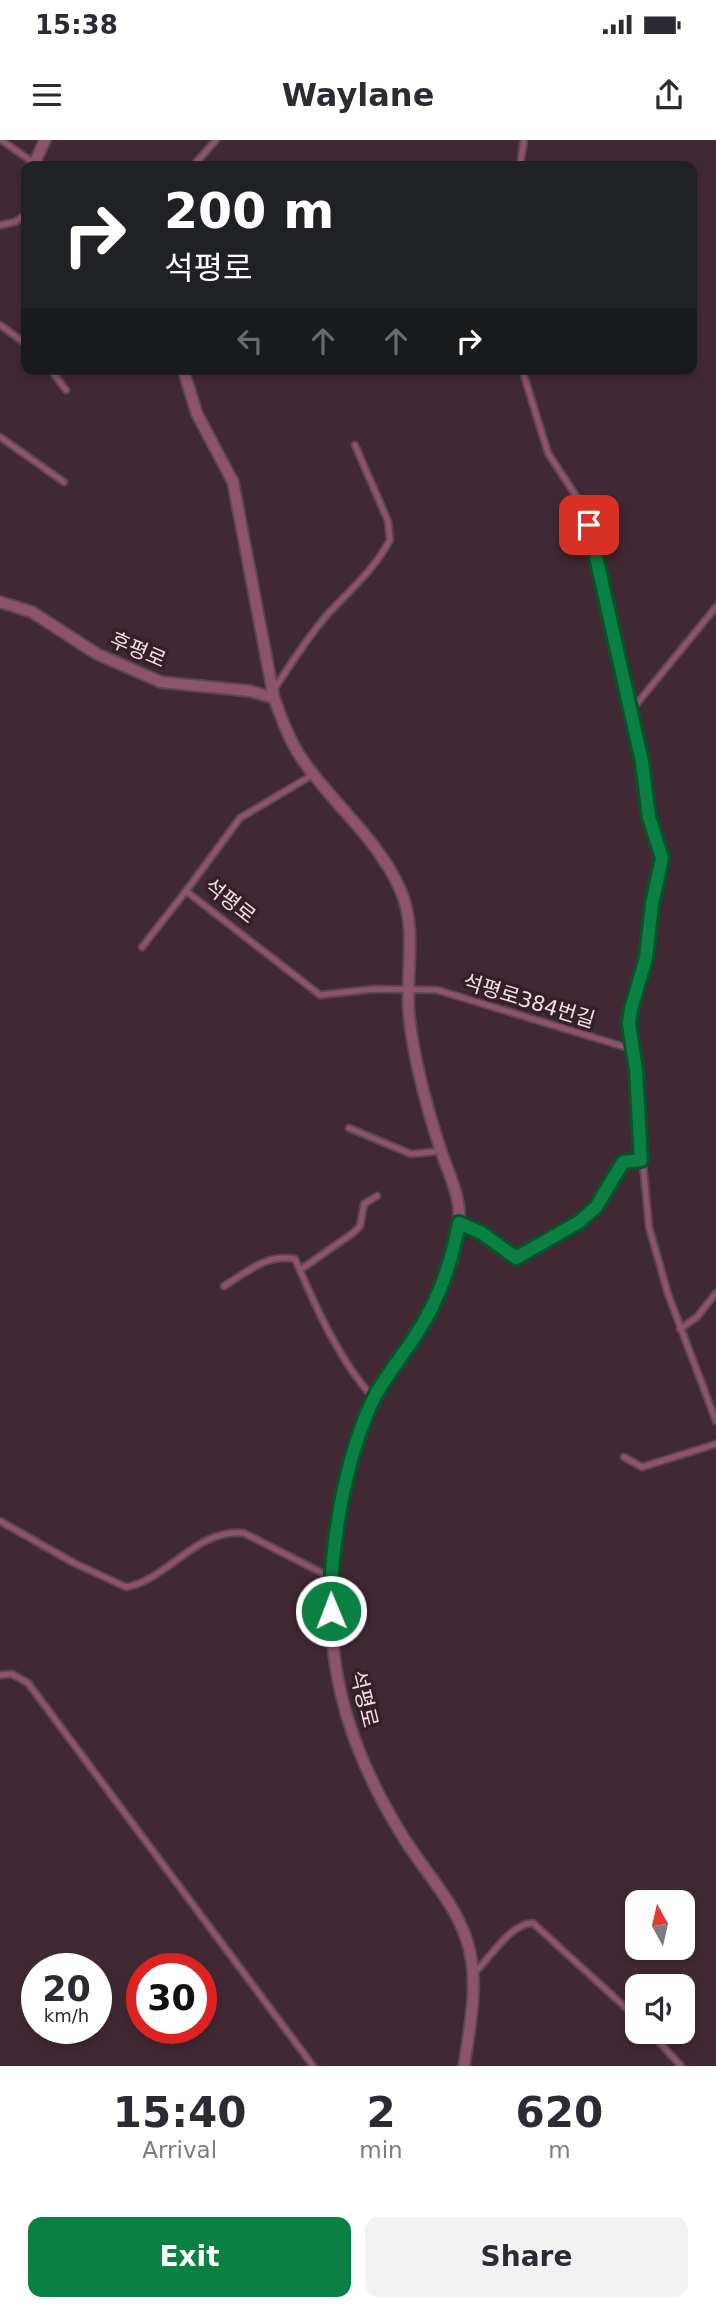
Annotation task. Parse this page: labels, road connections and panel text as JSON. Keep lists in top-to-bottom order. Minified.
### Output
{"streets":{"street":["후평로","석평로"],"lane":["석평로384번길"]},"crossings":[["후평로","석평로"],["석평로","석평로384번길"]],"north":"top","page":{"status":"15:38","header":"Waylane","turn":["200 m","석평로"],"speed":"20 km/h","limit":"30","eta":["15:40","Arrival","2","min","620","m"],"buttons":["Exit","Share"]}}
